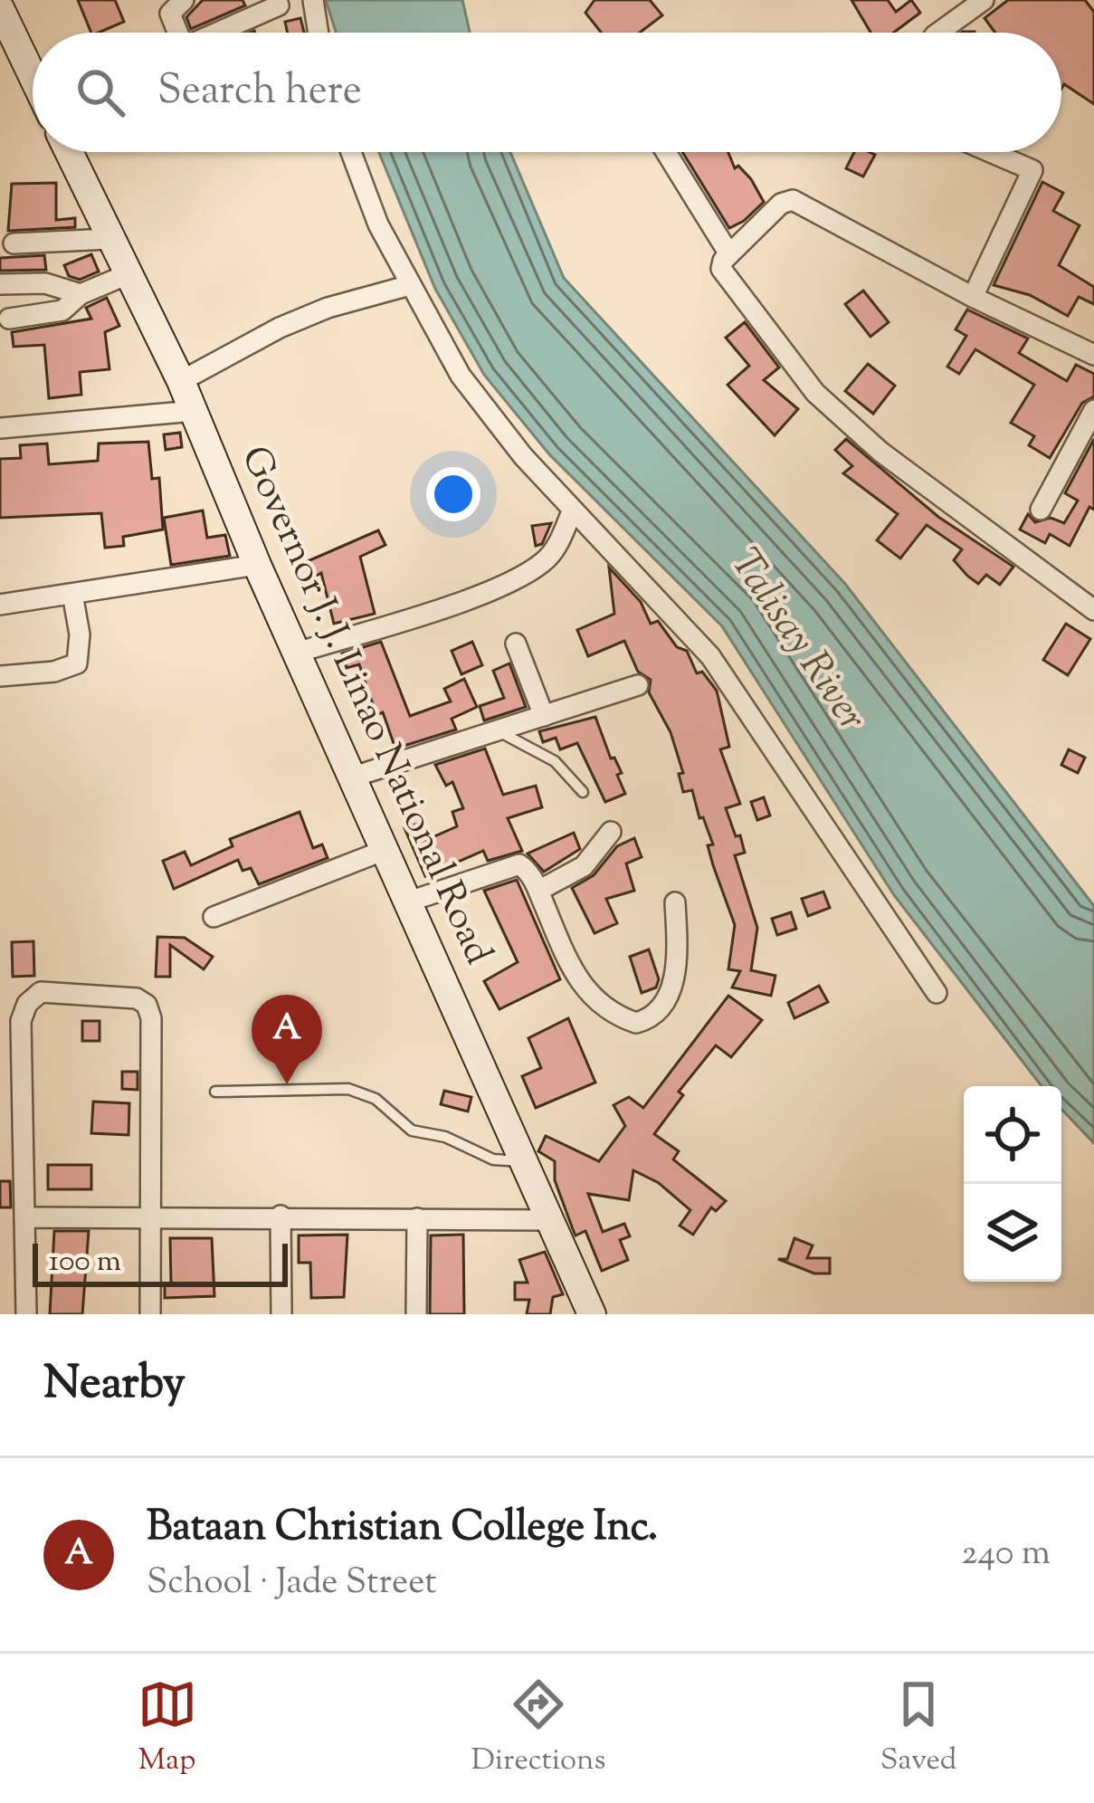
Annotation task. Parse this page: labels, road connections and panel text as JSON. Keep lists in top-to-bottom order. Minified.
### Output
{"streets":{"main road":["Governor J. J. Linao National Road"]},"water":["Talisay River"],"scale_bar":"100 m","page":{"search":"Search here","pins":"A","scale":"100 m","heading":"Nearby","list":[{"mark":"A","name":"Bataan Christian College Inc.","note":"School · Jade Street","value":"240 m"}],"nav":["Map","Directions","Saved"]}}
